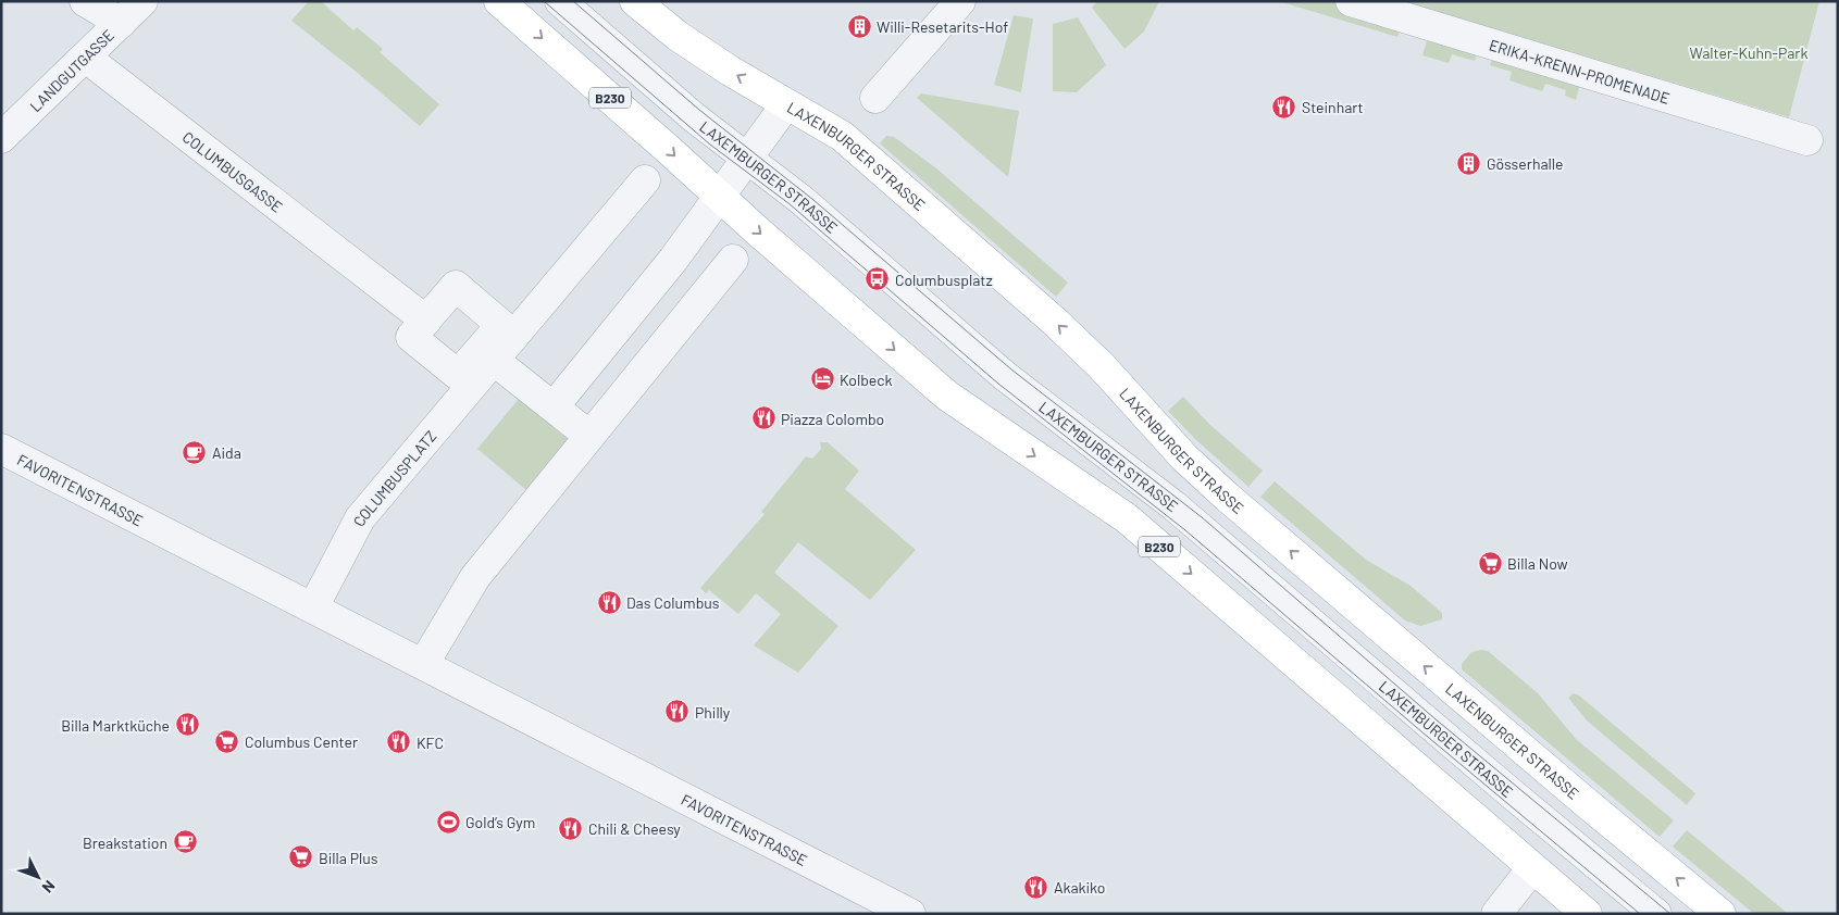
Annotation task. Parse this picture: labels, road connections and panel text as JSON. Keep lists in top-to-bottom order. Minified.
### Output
{"streets":{"main road":["B230","LAXENBURGER STRASSE"],"street":["LANDGUTGASSE","ERIKA-KRENN-PROMENADE","COLUMBUSGASSE","LAXEMBURGER STRASSE","COLUMBUSPLATZ","FAVORITENSTRASSE"]},"crossings":[["LANDGUTGASSE","COLUMBUSGASSE"],["COLUMBUSGASSE","COLUMBUSPLATZ"],["COLUMBUSPLATZ","FAVORITENSTRASSE"]],"parks":["Walter-Kuhn-Park"],"places":{"building":["Willi-Resetarits-Hof","Gösserhalle"],"restaurant":["Steinhart","Piazza Colombo","Das Columbus","Philly","Billa Marktküche","KFC","Chili & Cheesy","Akakiko"],"bus stop":["Columbusplatz"],"hotel":["Kolbeck"],"cafe":["Aida","Breakstation"],"supermarket":["Billa Now","Columbus Center","Billa Plus"],"sports":["Gold’s Gym"]},"north":"bottom right"}
